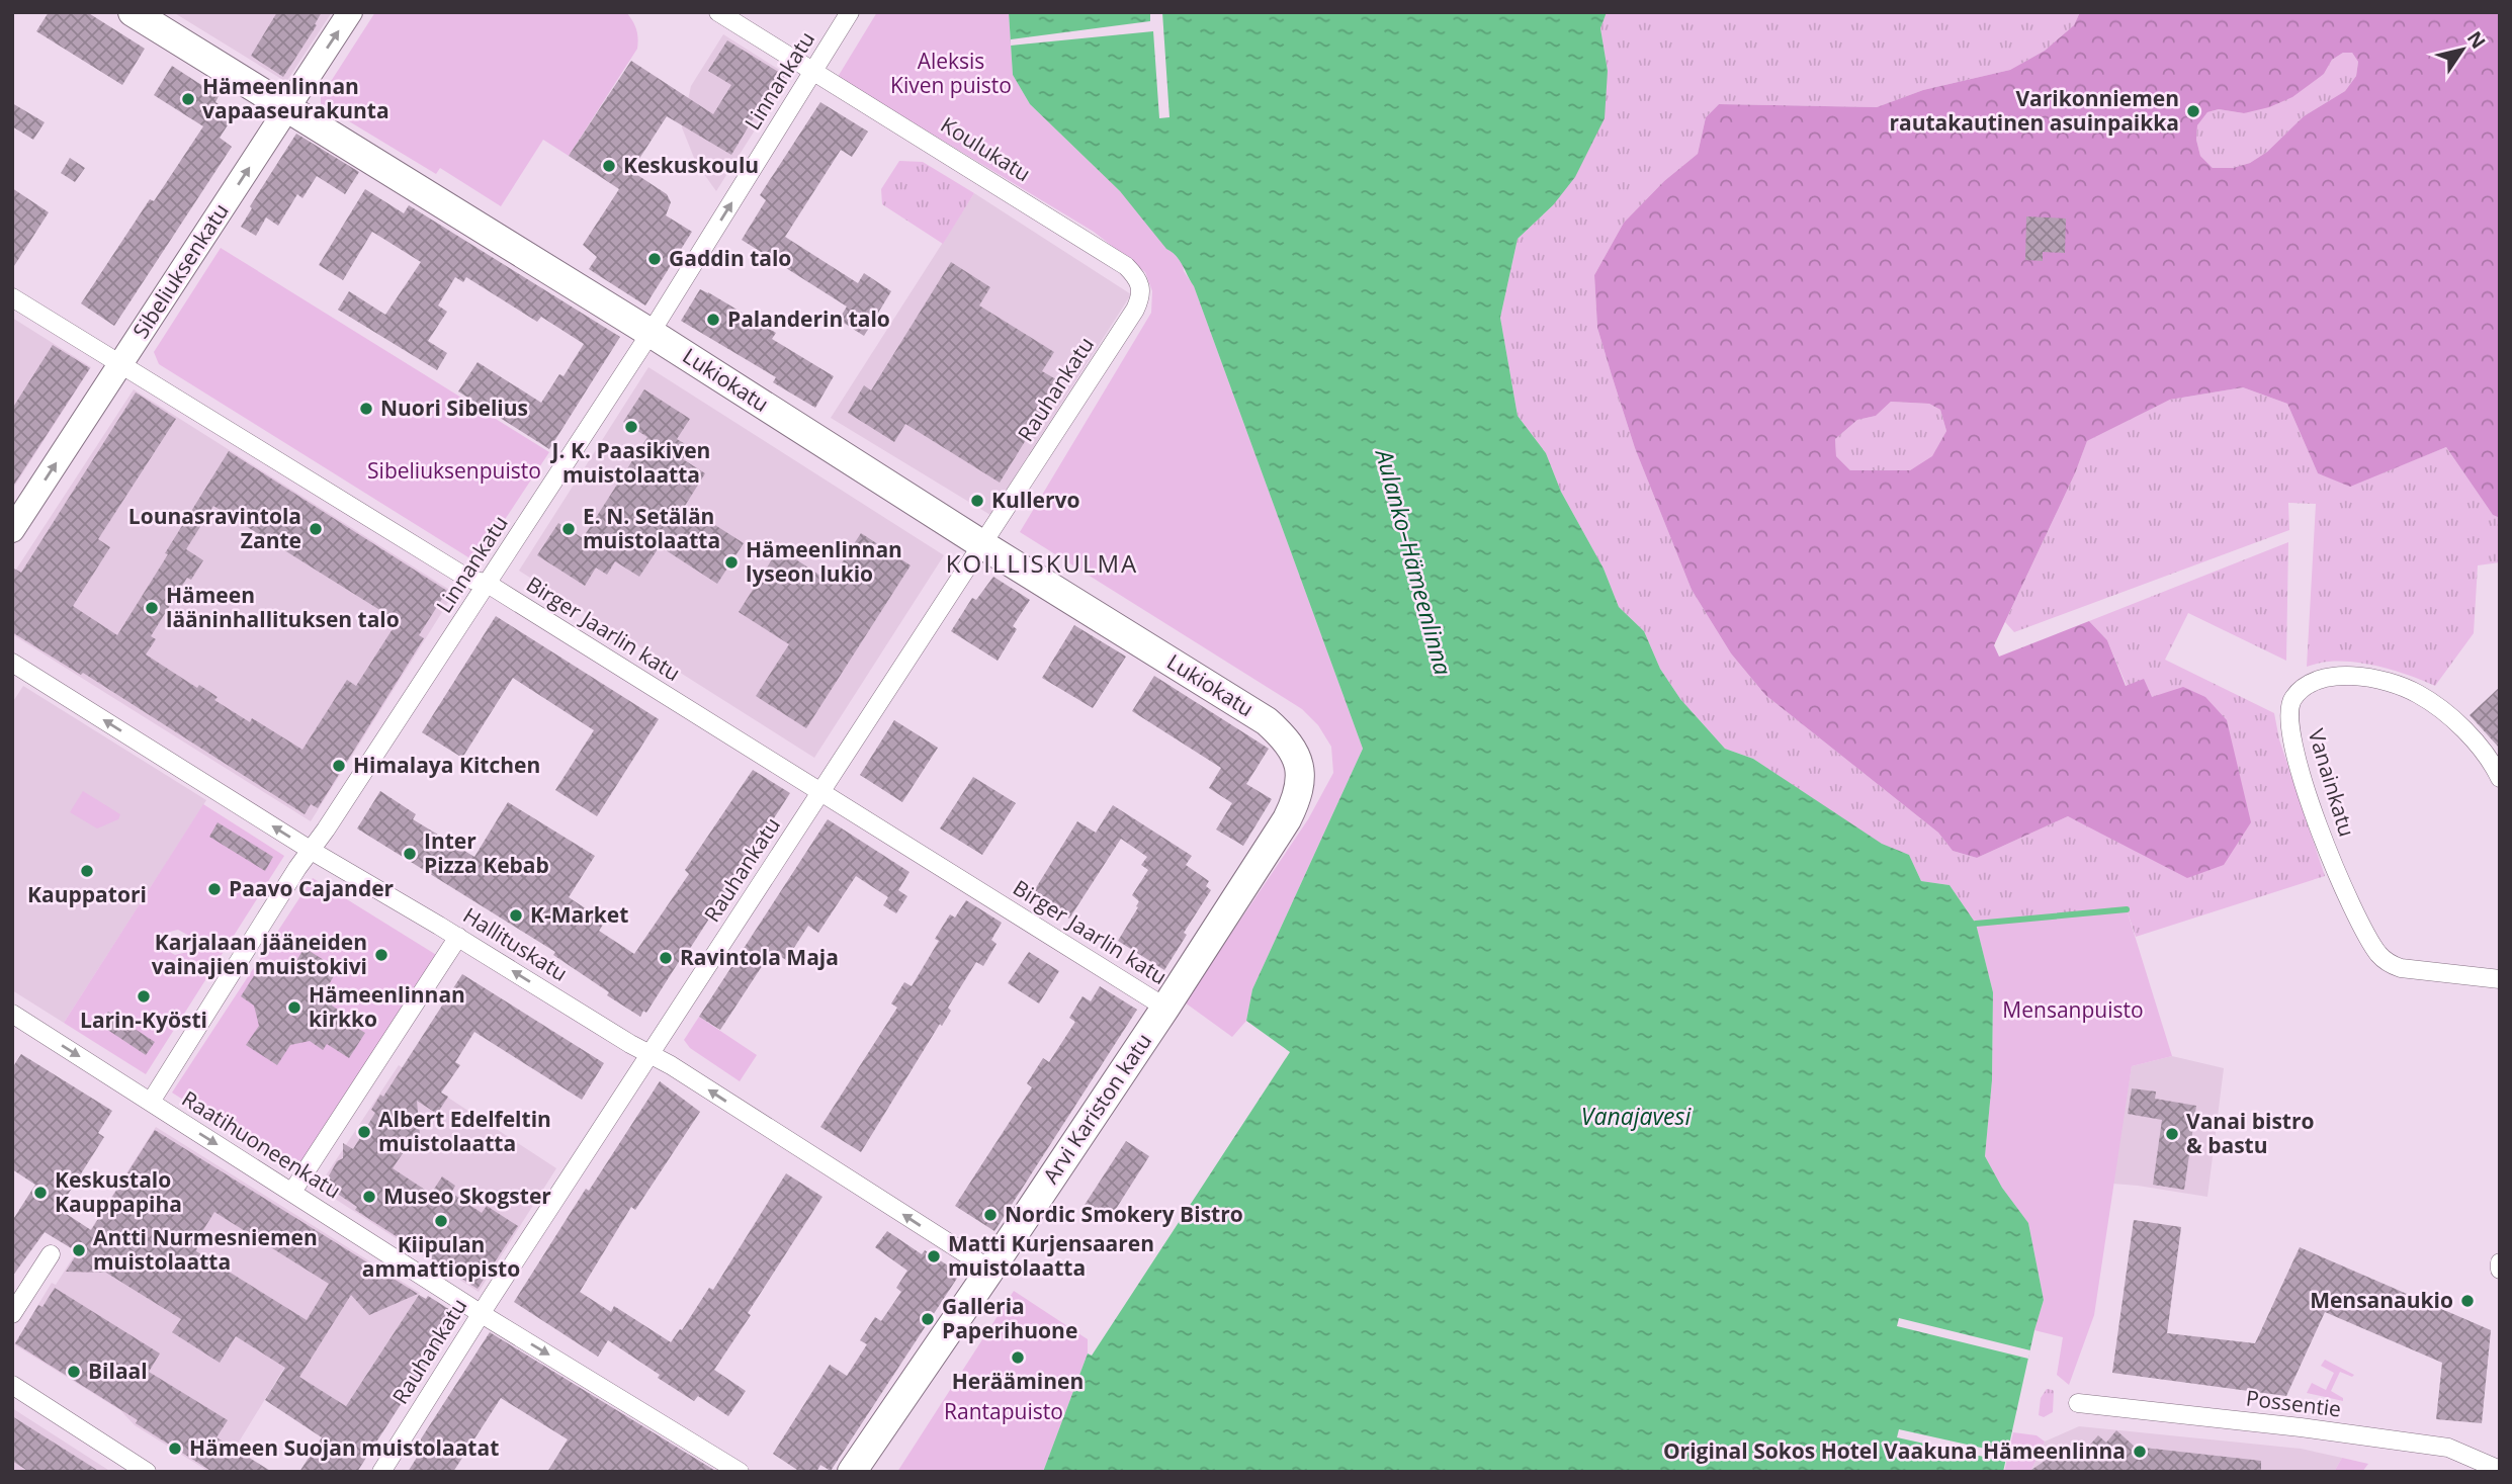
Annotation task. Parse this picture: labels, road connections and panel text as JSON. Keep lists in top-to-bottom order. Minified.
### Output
{"streets":{"main road":["Lukiokatu","Arvi Kariston katu"],"street":["Linnankatu","Koulukatu","Sibeliuksenkatu","Rauhankatu","Birger Jaarlin katu","Vanainkatu","Hallituskatu","Raatihuoneenkatu","Possentie"]},"crossings":[["Linnankatu","Koulukatu"],["Linnankatu","Lukiokatu"],["Linnankatu","Birger Jaarlin katu"],["Linnankatu","Hallituskatu"],["Linnankatu","Raatihuoneenkatu"],["Koulukatu","Rauhankatu"],["Sibeliuksenkatu","Lukiokatu"],["Sibeliuksenkatu","Birger Jaarlin katu"],["Lukiokatu","Rauhankatu"],["Lukiokatu","Arvi Kariston katu"],["Rauhankatu","Birger Jaarlin katu"],["Rauhankatu","Hallituskatu"],["Rauhankatu","Raatihuoneenkatu"],["Birger Jaarlin katu","Arvi Kariston katu"],["Hallituskatu","Arvi Kariston katu"]],"one_way":["Sibeliuksenkatu","Hallituskatu","Raatihuoneenkatu"],"districts":["KOILLISKULMA"],"water":["Aulanko–Hämeenlinna","Vanajavesi"],"parks":["Aleksis Kiven puisto","Sibeliuksenpuisto","Mensanpuisto","Rantapuisto"],"places":["Hämeenlinnan vapaaseurakunta","Varikonniemen rautakautinen asuinpaikka","Keskuskoulu","Gaddin talo","Palanderin talo","Nuori Sibelius","J. K. Paasikiven muistolaatta","Kullervo","Lounasravintola Zante","E. N. Setälän muistolaatta","Hämeenlinnan lyseon lukio","Hämeen lääninhallituksen talo","Himalaya Kitchen","Inter Pizza Kebab","Kauppatori","Paavo Cajander","K-Market","Karjalaan jääneiden vainajien muistokivi","Ravintola Maja","Larin-Kyösti","Hämeenlinnan kirkko","Albert Edelfeltin muistolaatta","Vanai bistro & bastu","Keskustalo Kauppapiha","Museo Skogster","Nordic Smokery Bistro","Kiipulan ammattiopisto","Antti Nurmesniemen muistolaatta","Matti Kurjensaaren muistolaatta","Mensanaukio","Galleria Paperihuone","Herääminen","Bilaal","Hämeen Suojan muistolaatat","Original Sokos Hotel Vaakuna Hämeenlinna"],"north":"top right"}
